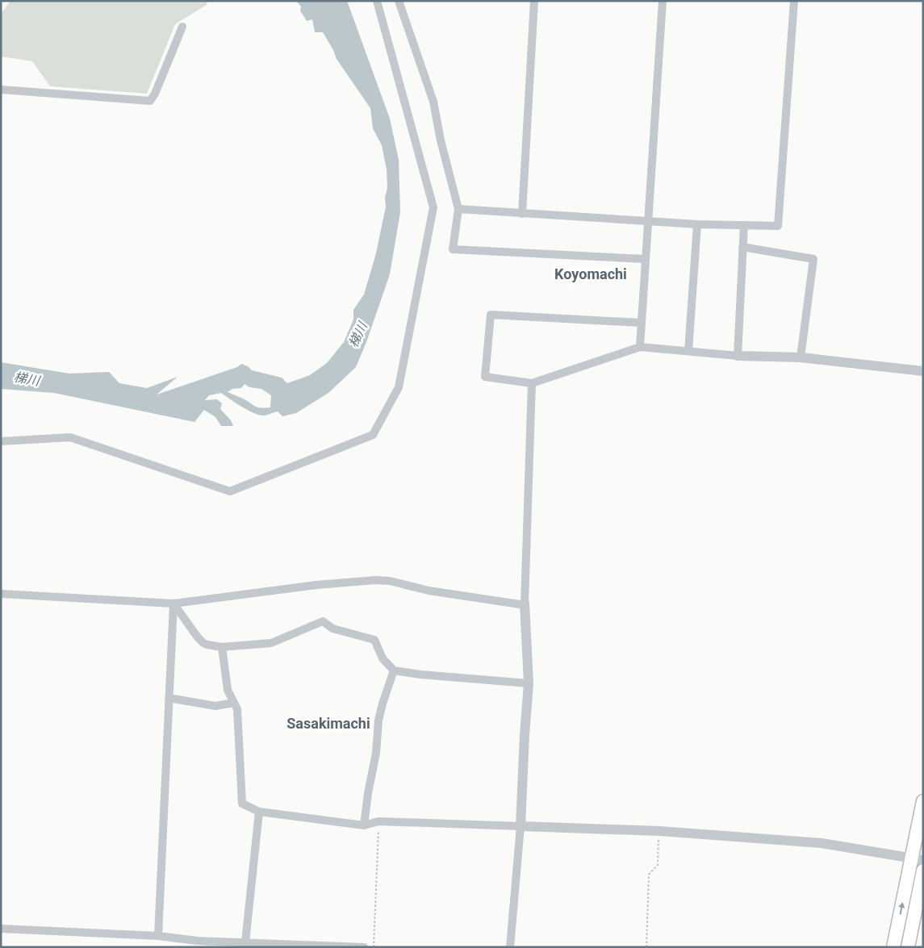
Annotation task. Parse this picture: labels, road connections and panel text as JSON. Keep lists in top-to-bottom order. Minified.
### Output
{"districts":["Koyomachi","Sasakimachi"],"water":["梯川"]}
